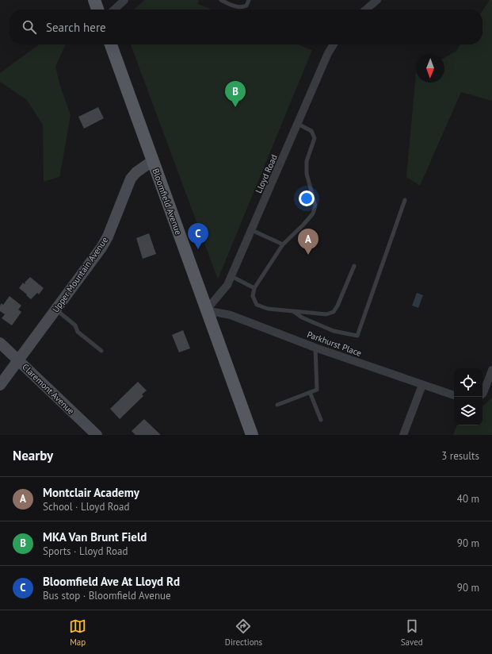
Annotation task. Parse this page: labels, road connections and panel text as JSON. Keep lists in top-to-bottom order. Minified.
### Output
{"streets":{"main road":["Bloomfield Avenue"],"street":["Lloyd Road","Upper Mountain Avenue","Parkhurst Place","Claremont Avenue"]},"crossings":[["Lloyd Road","Bloomfield Avenue"],["Lloyd Road","Parkhurst Place"],["Bloomfield Avenue","Upper Mountain Avenue"],["Bloomfield Avenue","Parkhurst Place"],["Upper Mountain Avenue","Claremont Avenue"]],"north":"bottom","page":{"search":"Search here","pins":["B","C","A"],"heading":["Nearby","3 results"],"list":[{"mark":"A","name":"Montclair Academy","note":"School · Lloyd Road","value":"40 m"},{"mark":"B","name":"MKA Van Brunt Field","note":"Sports · Lloyd Road","value":"90 m"},{"mark":"C","name":"Bloomfield Ave At Lloyd Rd","note":"Bus stop · Bloomfield Avenue","value":"90 m"}],"nav":["Map","Directions","Saved"]}}
